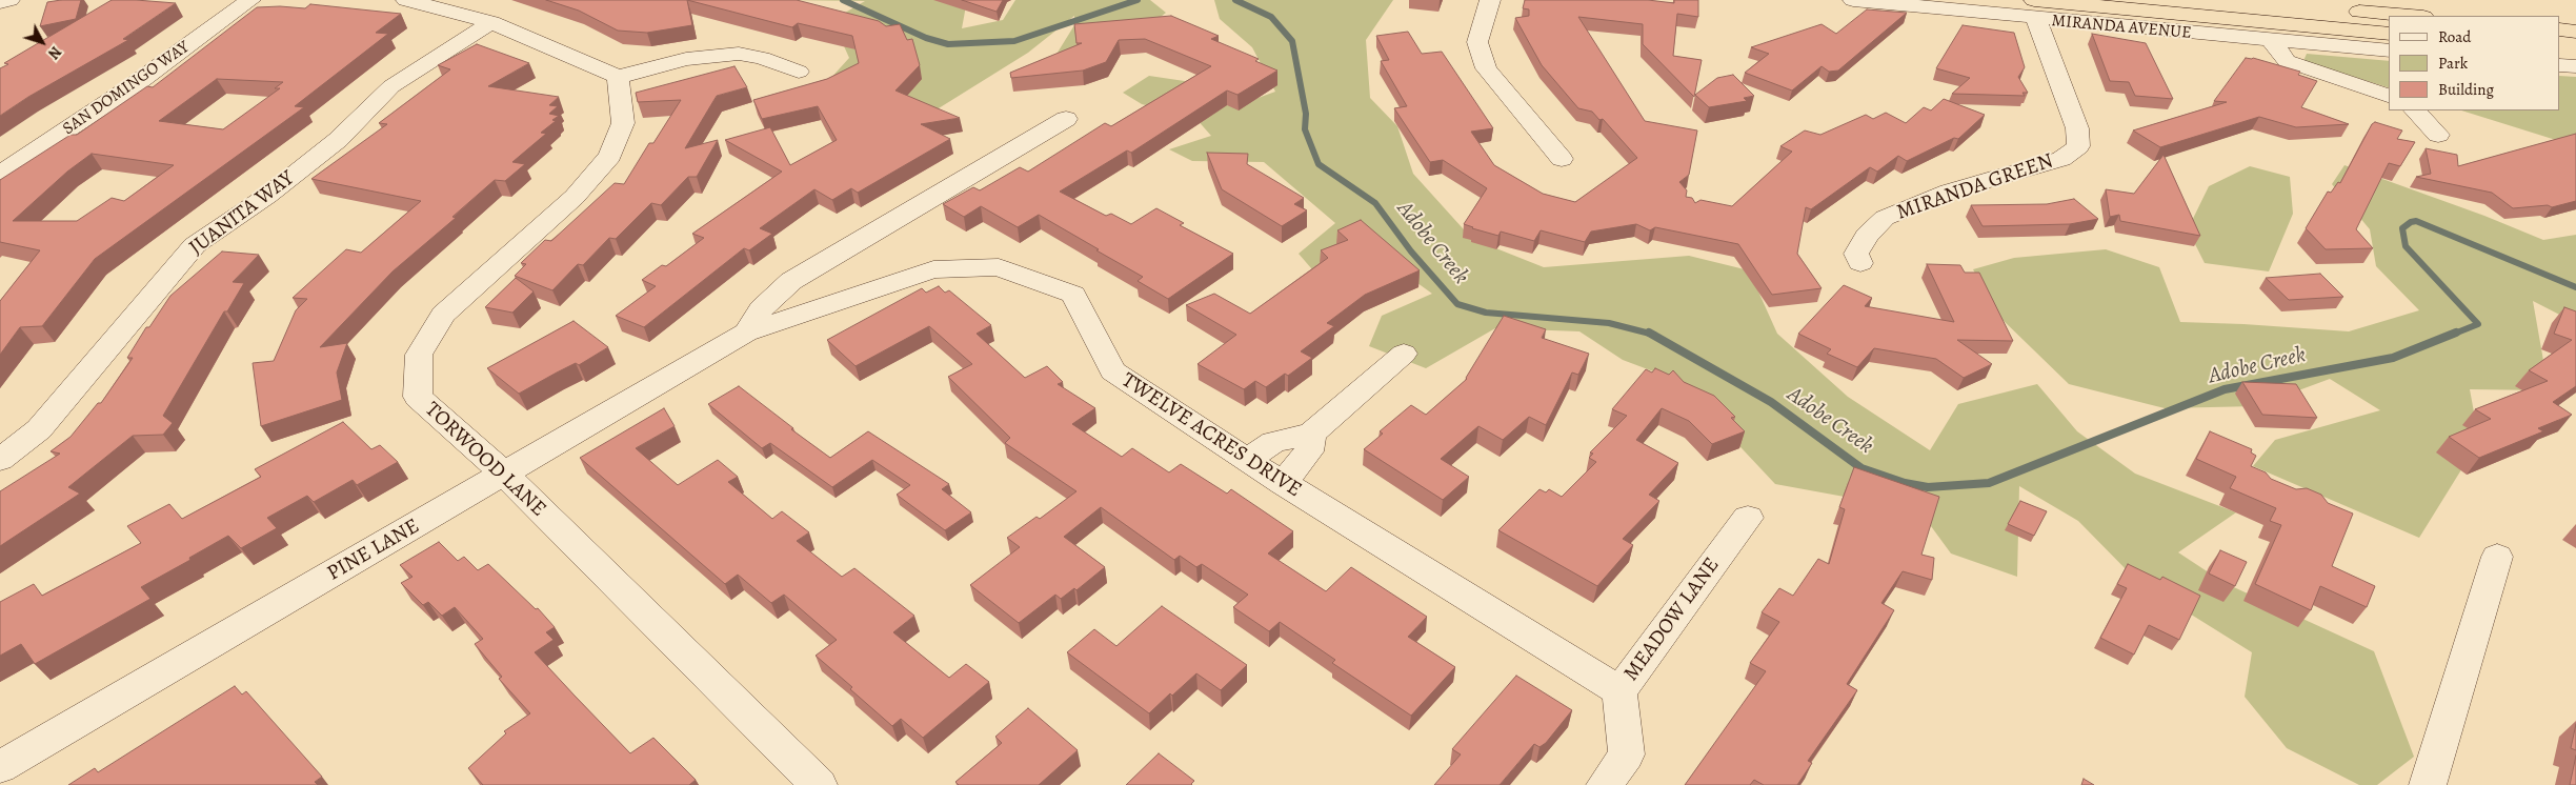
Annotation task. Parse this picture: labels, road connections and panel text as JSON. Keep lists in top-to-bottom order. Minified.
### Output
{"streets":{"street":["MIRANDA AVENUE","SAN DOMINGO WAY","MIRANDA GREEN","JUANITA WAY","TWELVE ACRES DRIVE","TORWOOD LANE","PINE LANE","MEADOW LANE"]},"crossings":[["MIRANDA AVENUE","MIRANDA GREEN"],["TWELVE ACRES DRIVE","PINE LANE"],["TWELVE ACRES DRIVE","MEADOW LANE"],["TORWOOD LANE","PINE LANE"]],"water":["Adobe Creek"],"legend":["Road","Park","Building"],"north":"bottom right"}
